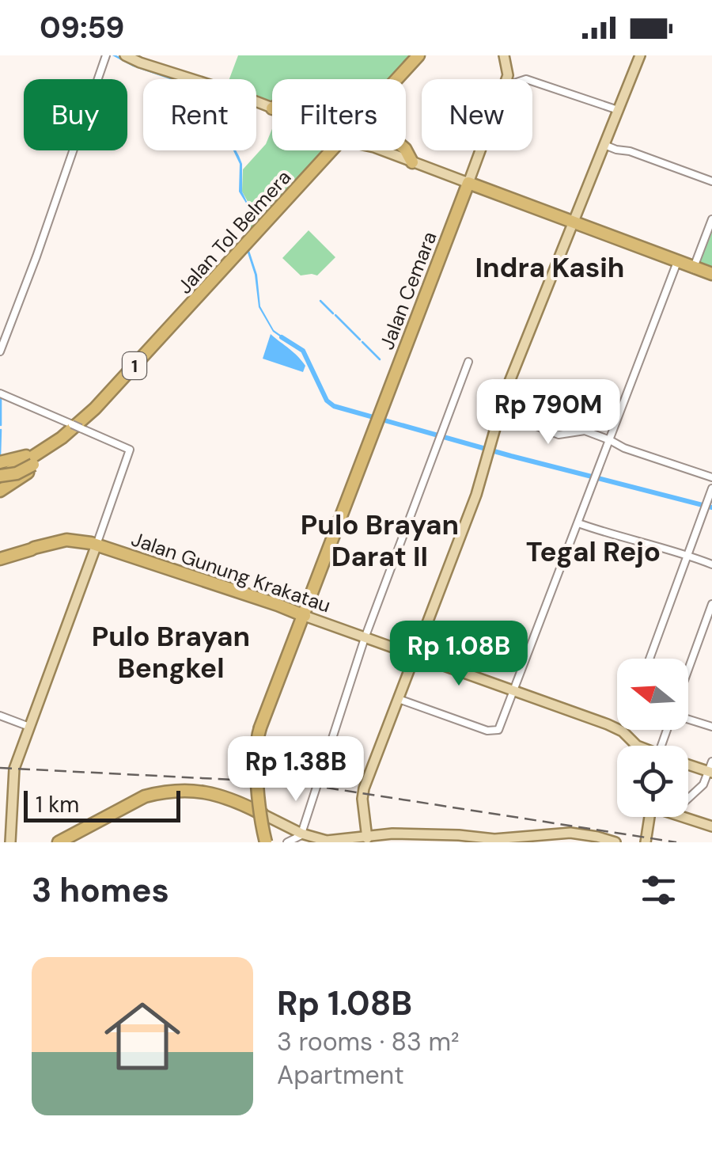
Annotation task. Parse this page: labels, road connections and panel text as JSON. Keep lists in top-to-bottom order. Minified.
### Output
{"streets":{"highway":["Jalan Tol Belmera","Jalan Cemara","1","Jalan Gunung Krakatau"]},"crossings":[["Jalan Tol Belmera","1"],["Jalan Cemara","Jalan Gunung Krakatau"]],"districts":["Indra Kasih","Pulo Brayan Darat II","Tegal Rejo","Pulo Brayan Bengkel"],"scale_bar":"1 km","north":"left","page":{"status":"09:59","chip":["Buy","Rent","Filters","New"],"price":["Rp 790M","Rp 1.08B","Rp 1.38B"],"scale":"1 km","heading":"3 homes","list":[{"name":"Rp 1.08B","note":"3 rooms · 83 m² · Apartment"}]}}
